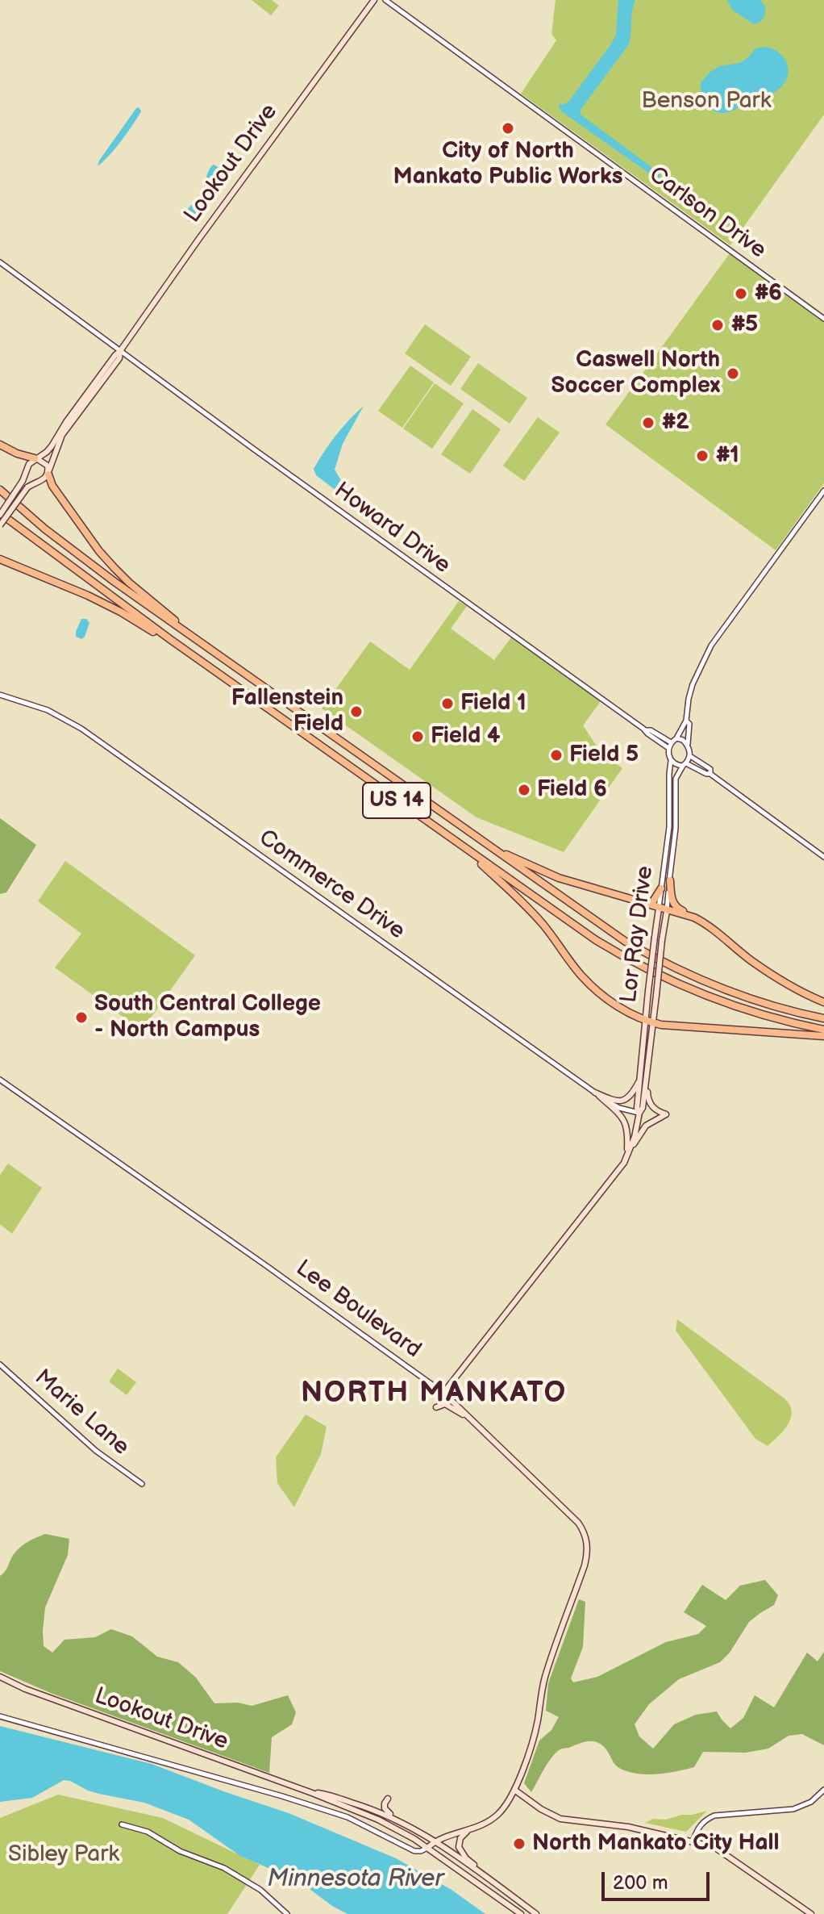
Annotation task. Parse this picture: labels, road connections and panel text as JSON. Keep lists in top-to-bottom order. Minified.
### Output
{"streets":{"highway":["US 14"],"main road":["Lookout Drive","Lor Ray Drive","Lee Boulevard"],"street":["Carlson Drive","Howard Drive","Commerce Drive","Marie Lane"]},"crossings":[["Lookout Drive","Howard Drive"],["Lookout Drive","US 14"],["Lookout Drive","Lee Boulevard"],["Howard Drive","Lor Ray Drive"],["Commerce Drive","Lor Ray Drive"],["Lor Ray Drive","Lee Boulevard"]],"districts":["NORTH MANKATO"],"water":["Minnesota River"],"parks":["Benson Park","Sibley Park"],"places":["City of North Mankato Public Works","#6","#5","Caswell North Soccer Complex","#2","#1","Field 1","Fallenstein Field","Field 4","Field 5","Field 6","South Central College - North Campus","North Mankato City Hall"],"scale_bar":"200 m"}
